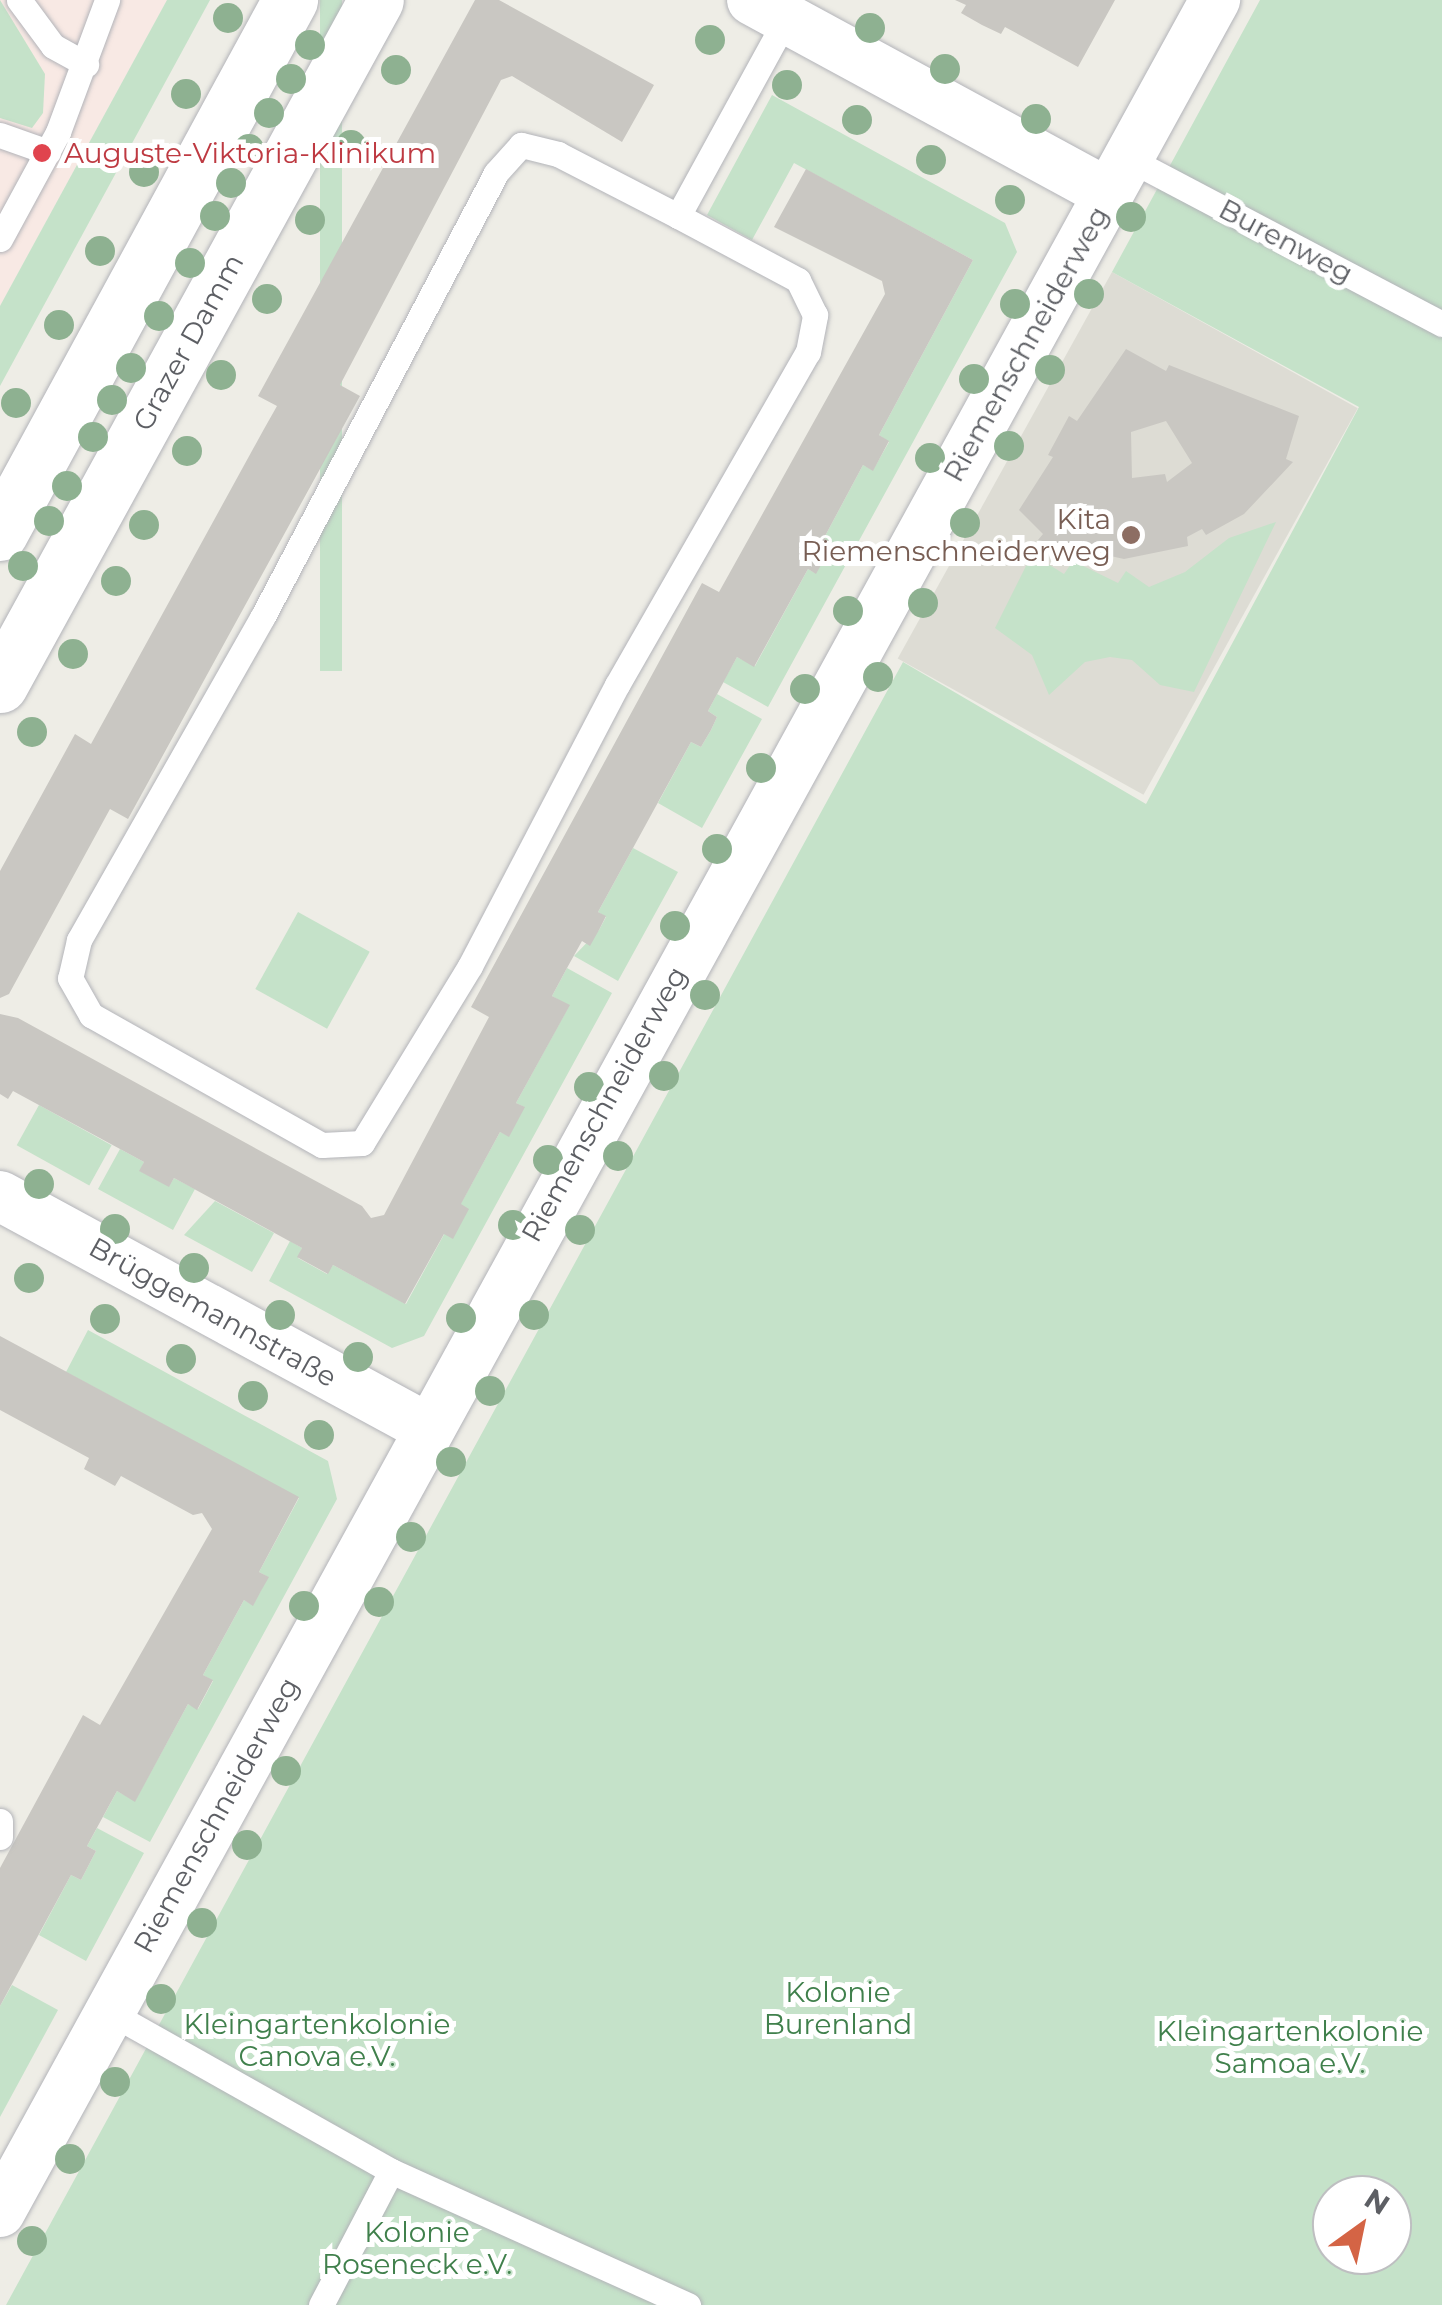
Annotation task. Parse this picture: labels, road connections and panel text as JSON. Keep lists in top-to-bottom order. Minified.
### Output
{"streets":{"main road":["Grazer Damm"],"street":["Riemenschneiderweg","Brüggemannstraße"],"lane":["Burenweg"]},"crossings":[["Burenweg","Riemenschneiderweg"],["Riemenschneiderweg","Brüggemannstraße"]],"parks":["Kolonie Burenland","Kleingartenkolonie Canova e.V.","Kleingartenkolonie Samoa e.V.","Kolonie Roseneck e.V."],"places":["Auguste-Viktoria-Klinikum","Kita Riemenschneiderweg"],"north":"top right"}
